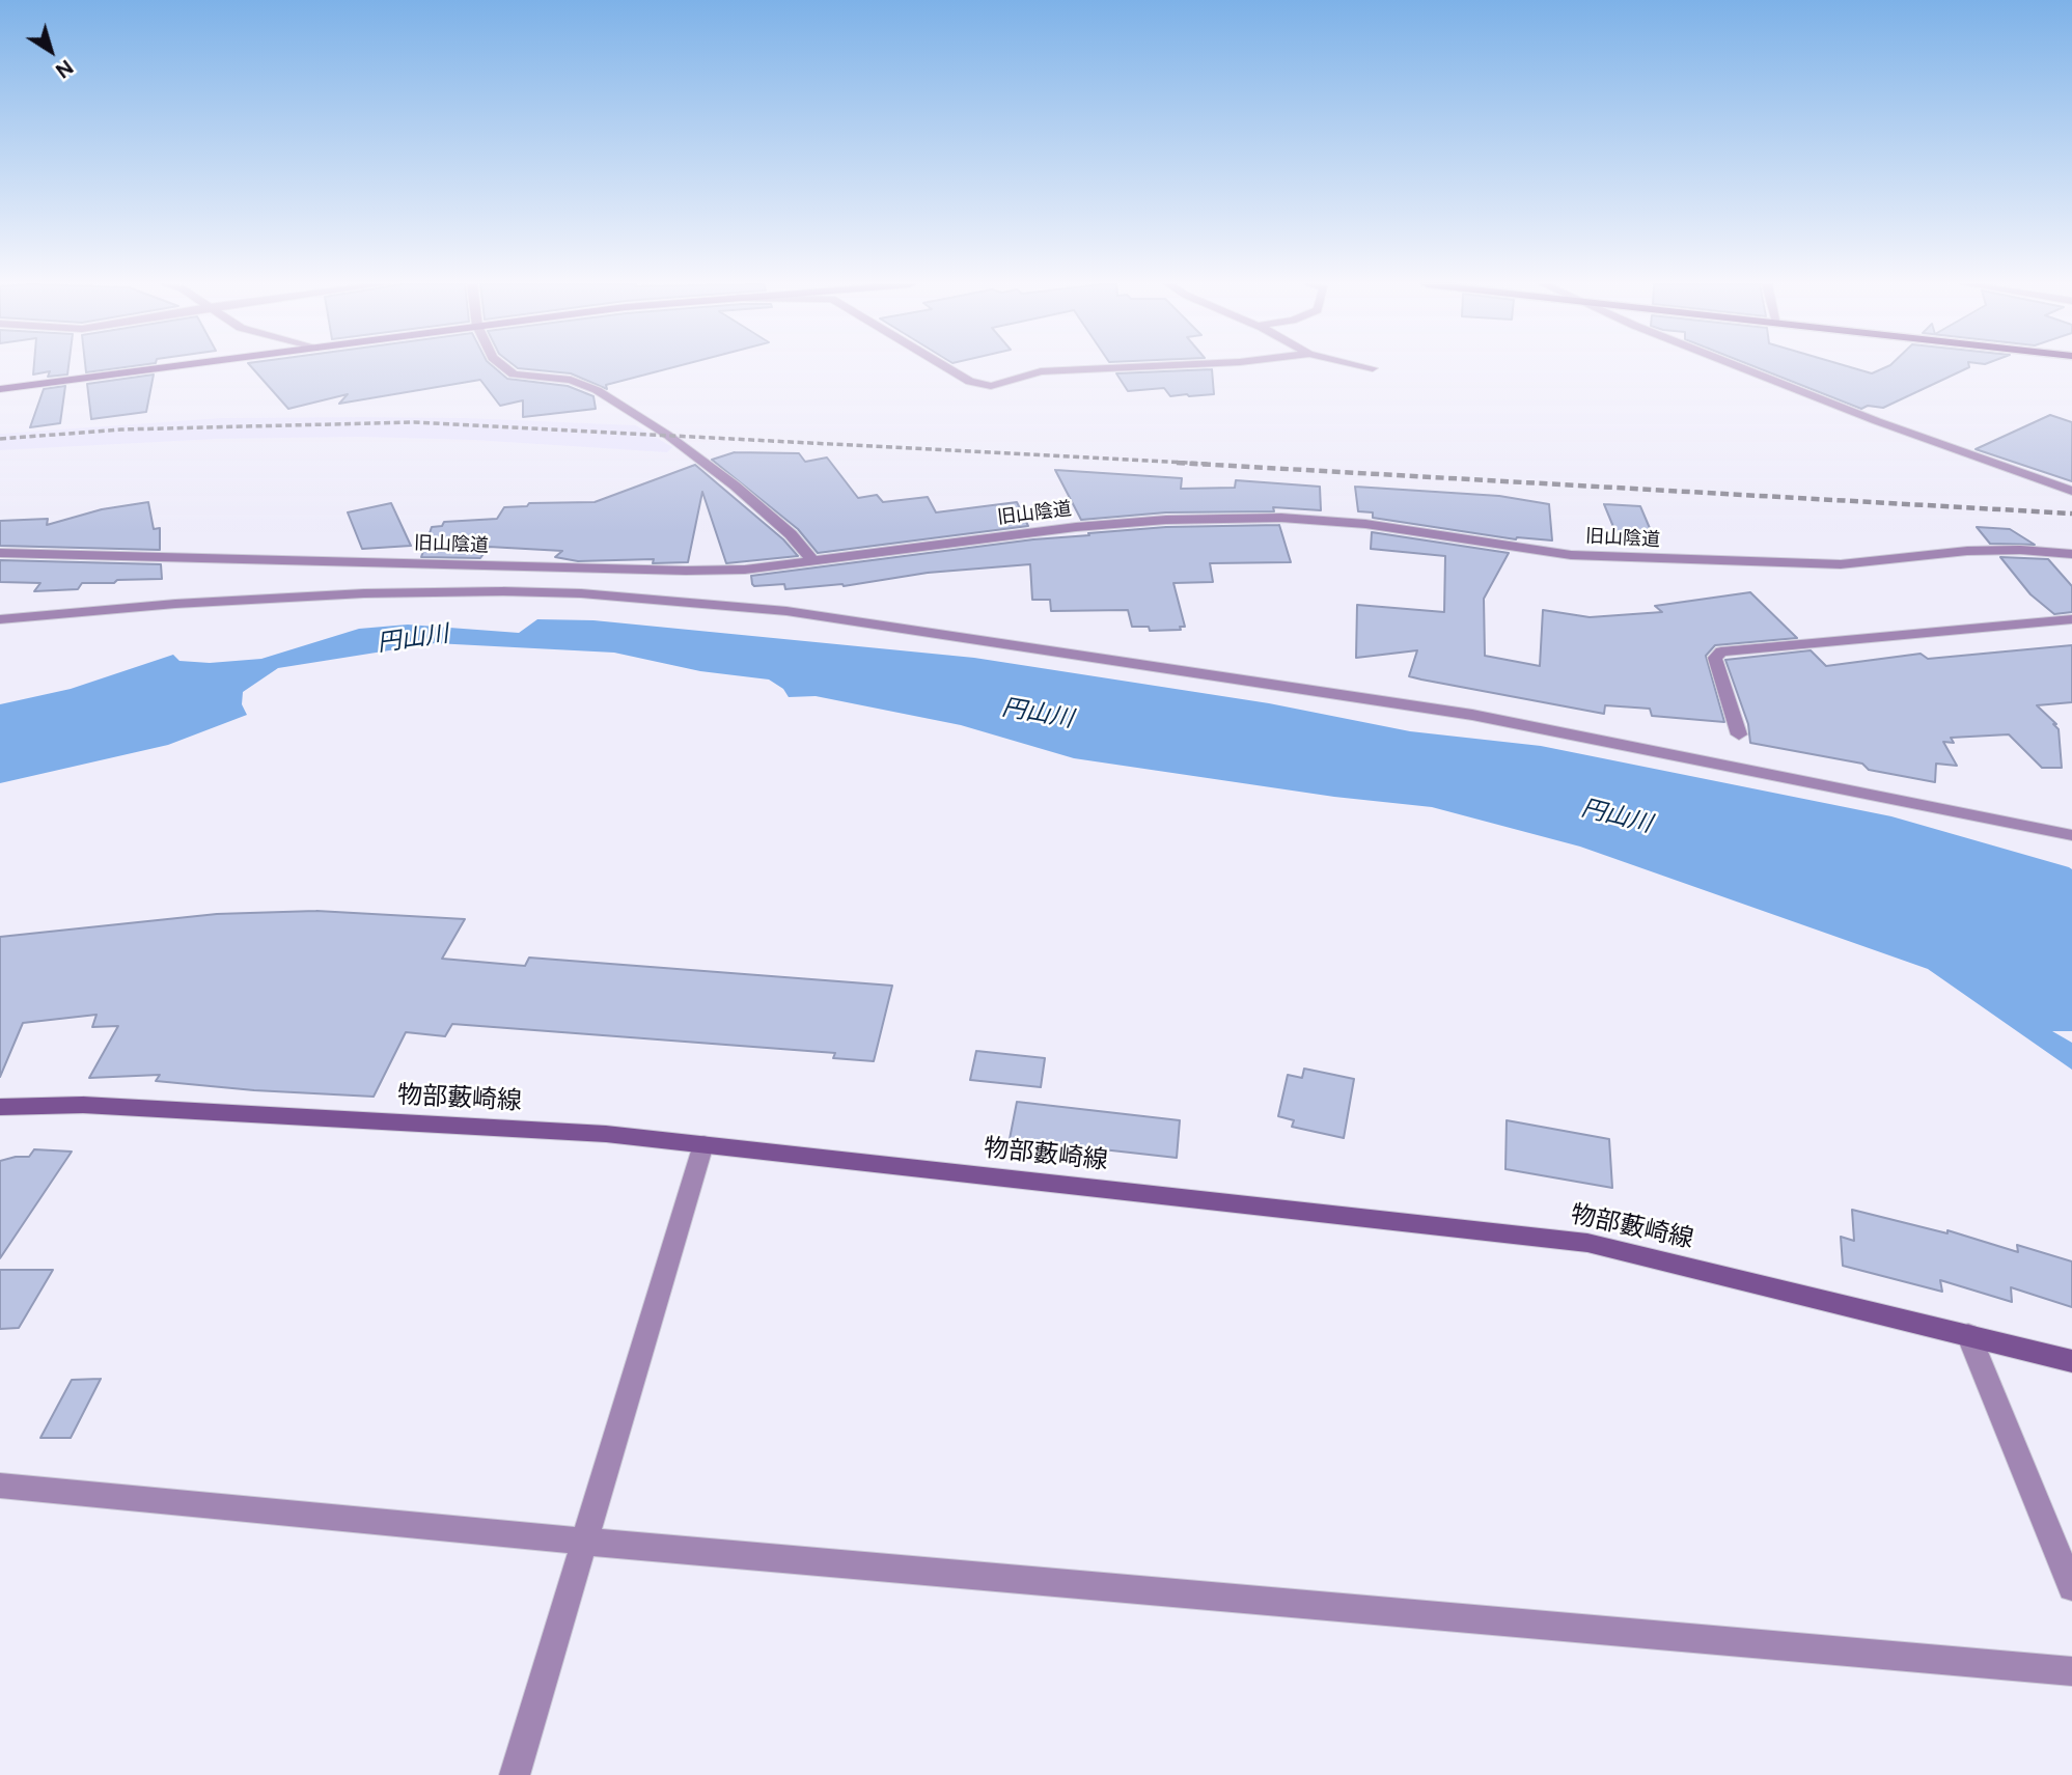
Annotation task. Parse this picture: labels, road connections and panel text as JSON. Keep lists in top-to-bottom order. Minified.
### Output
{"streets":{"main road":["物部藪崎線"],"street":["旧山陰道"]},"water":["円山川"],"north":"bottom right"}
